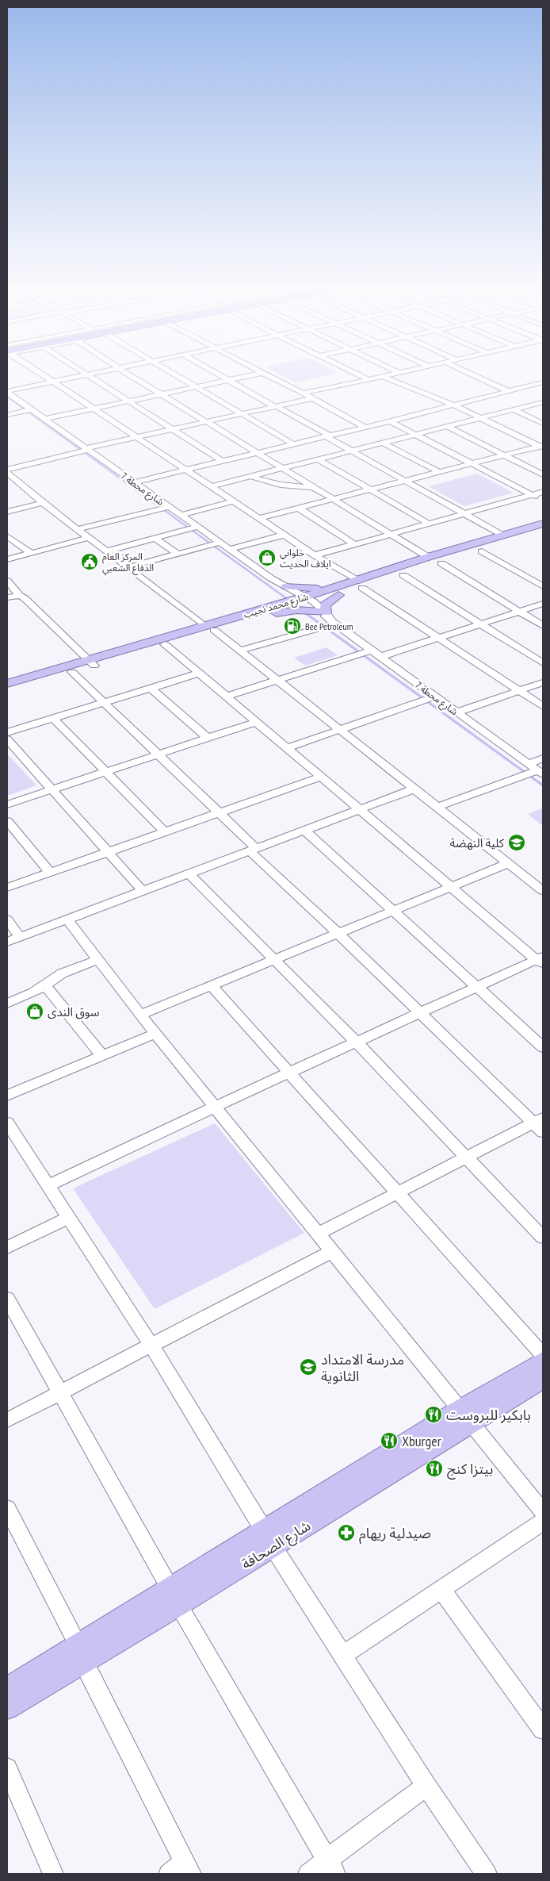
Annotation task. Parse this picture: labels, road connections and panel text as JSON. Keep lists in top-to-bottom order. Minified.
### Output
{"streets":{"main road":["شارع محمد نجيب","شارع الصحافة"],"street":["شارع محطة 7"]},"crossings":[["شارع محطة 7","شارع محمد نجيب"]],"places":{"shop":["حلواني ايلاف الحديث","سوق الندى"],"public building":["المركز العام الدفاع الشعبي"],"fuel station":["Bee Petroleum"],"school or university":["كلية النهضة","مدرسة الامتداد الثانوية"],"restaurant":["بابكير للبروست","Xburger","بيتزا كنج"],"pharmacy":["صيدلية ريهام"]}}
